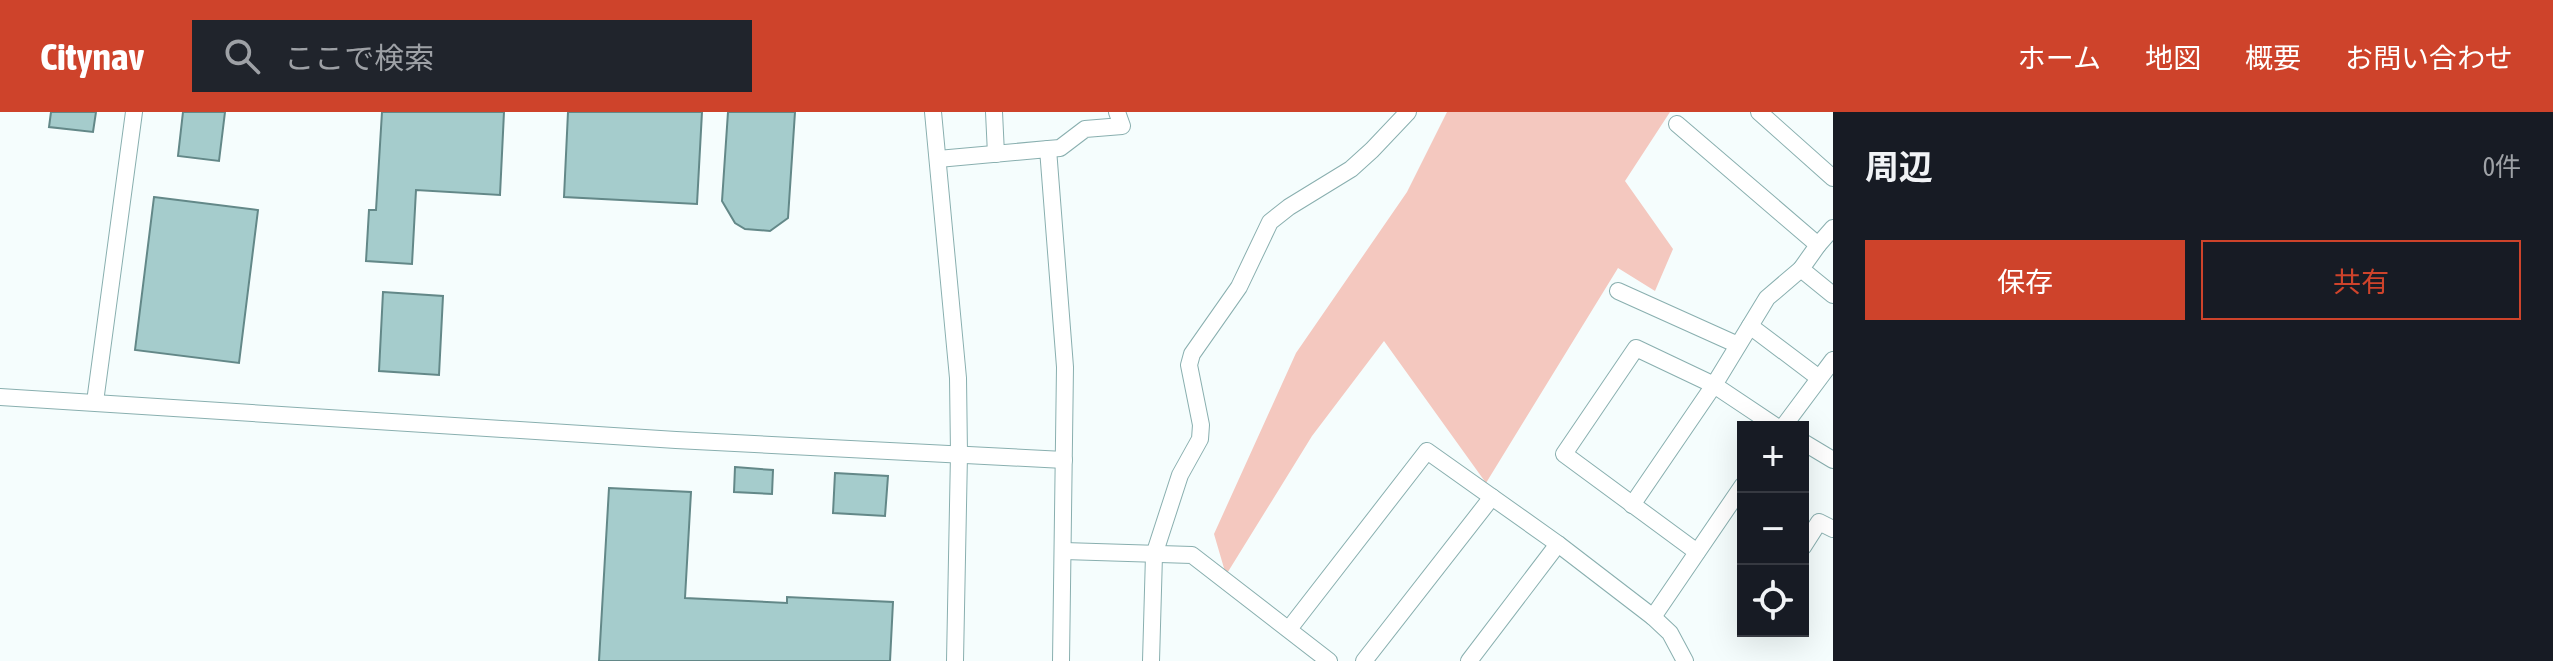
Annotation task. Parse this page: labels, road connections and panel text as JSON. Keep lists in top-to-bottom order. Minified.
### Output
{"page":{"header":"Citynav","search":"ここで検索","nav":["ホーム","地図","概要","お問い合わせ"],"heading":["周辺","0件"],"buttons":["保存","共有"],"map_buttons":["+","−"]}}
